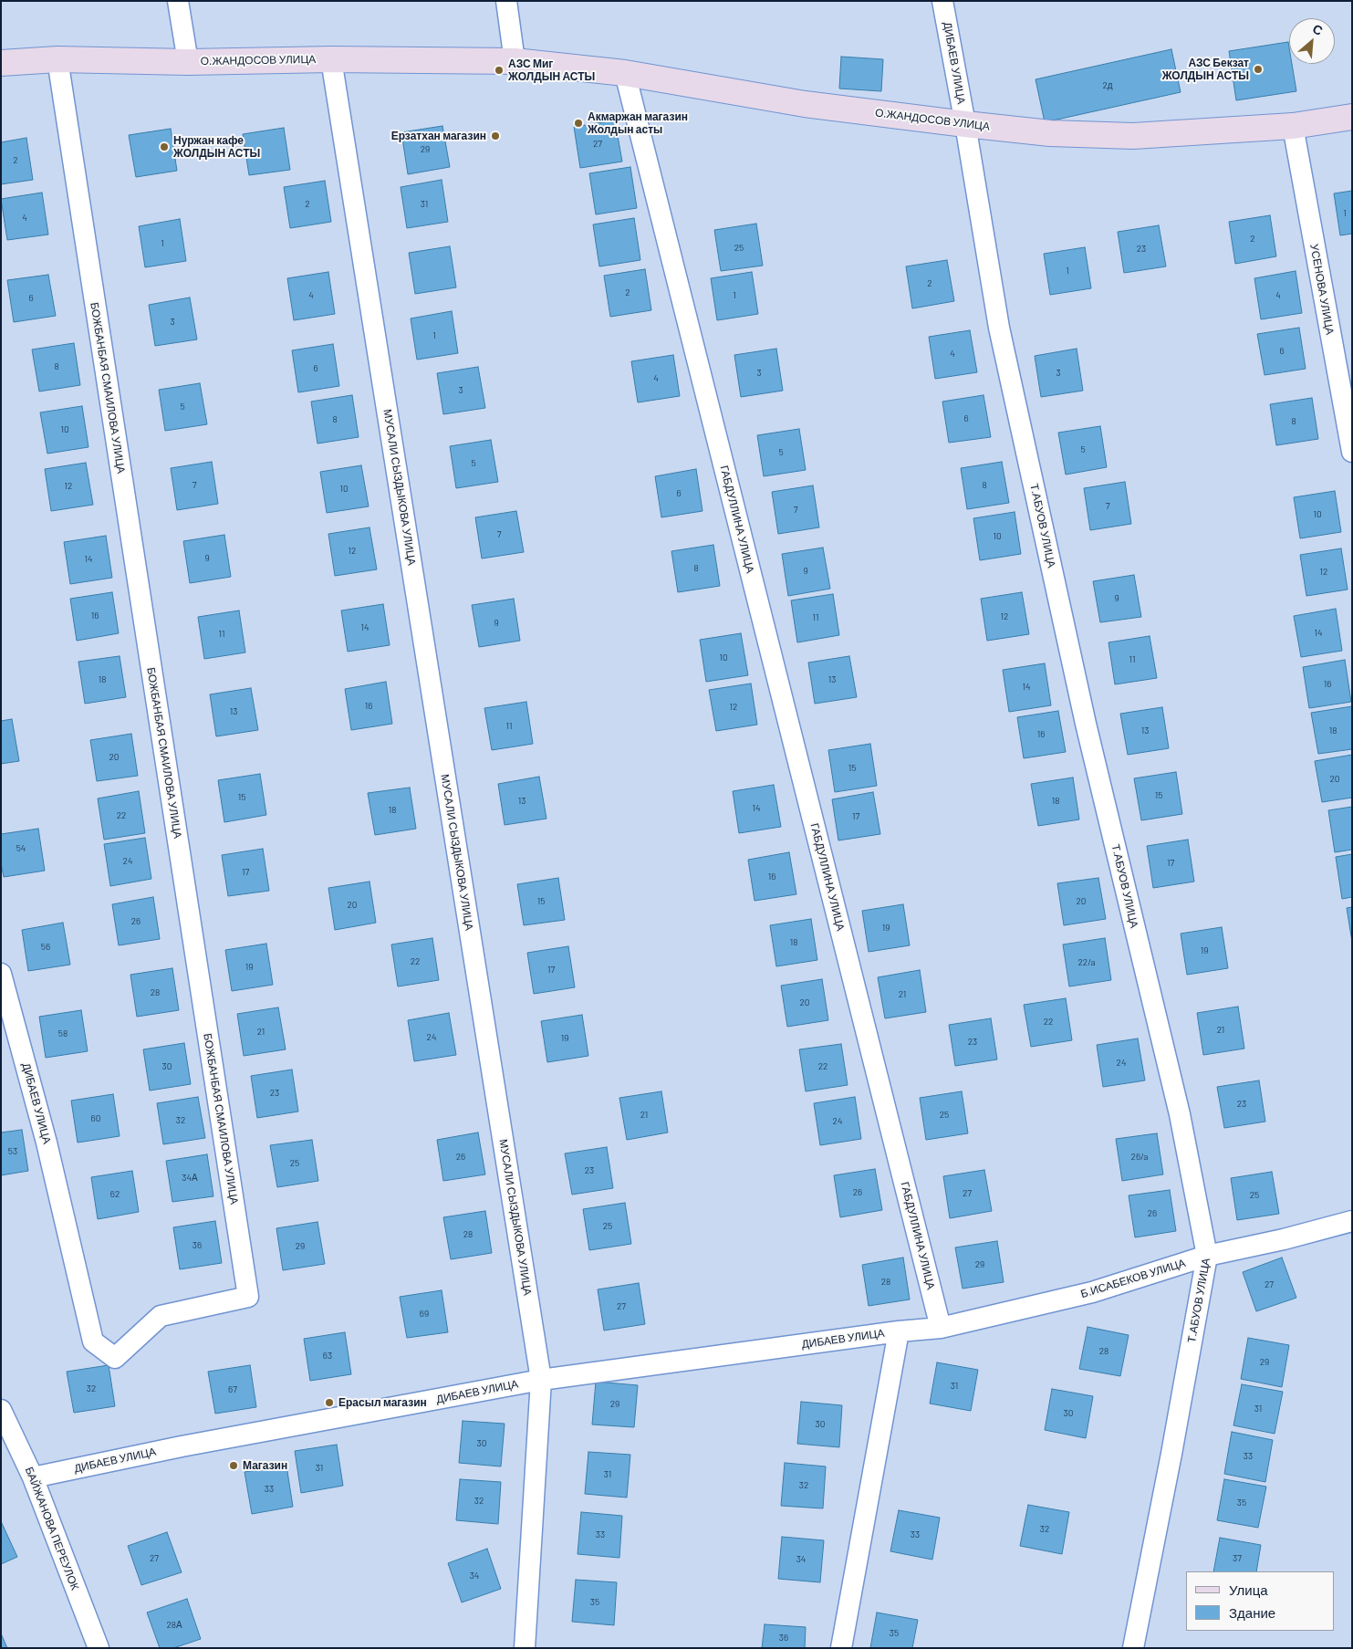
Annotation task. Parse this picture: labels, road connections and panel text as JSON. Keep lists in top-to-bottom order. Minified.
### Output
{"streets":{"main road":["О.ЖАНДОСОВ УЛИЦА"],"street":["ДИБАЕВ УЛИЦА","УСЕНОВА УЛИЦА","БОЖБАНБАЯ СМАИЛОВА УЛИЦА","МУСАЛИ СЫЗДЫКОВА УЛИЦА","ГАБДУЛЛИНА УЛИЦА","Т.АБУОВ УЛИЦА","Б.ИСАБЕКОВ УЛИЦА","БАЙЖАНОВА ПЕРЕУЛОК"]},"crossings":[["О.ЖАНДОСОВ УЛИЦА","ДИБАЕВ УЛИЦА"],["О.ЖАНДОСОВ УЛИЦА","УСЕНОВА УЛИЦА"],["О.ЖАНДОСОВ УЛИЦА","БОЖБАНБАЯ СМАИЛОВА УЛИЦА"],["О.ЖАНДОСОВ УЛИЦА","МУСАЛИ СЫЗДЫКОВА УЛИЦА"],["О.ЖАНДОСОВ УЛИЦА","ГАБДУЛЛИНА УЛИЦА"],["О.ЖАНДОСОВ УЛИЦА","Т.АБУОВ УЛИЦА"],["ДИБАЕВ УЛИЦА","БОЖБАНБАЯ СМАИЛОВА УЛИЦА"],["ДИБАЕВ УЛИЦА","МУСАЛИ СЫЗДЫКОВА УЛИЦА"],["ДИБАЕВ УЛИЦА","Т.АБУОВ УЛИЦА"],["ДИБАЕВ УЛИЦА","БАЙЖАНОВА ПЕРЕУЛОК"],["ГАБДУЛЛИНА УЛИЦА","Б.ИСАБЕКОВ УЛИЦА"],["Т.АБУОВ УЛИЦА","Б.ИСАБЕКОВ УЛИЦА"]],"places":["АЗС Бекзат ЖОЛДЫН АСТЫ","АЗС Миг ЖОЛДЫН АСТЫ","Акмаржан магазин Жолдын асты","Ерзатхан магазин","Нуржан кафе ЖОЛДЫН АСТЫ","Ерасыл магазин","Магазин"],"house_numbers":["2д","27","29","2","2","31","1","4","2","1","25","23","1","2","2","4","1","4","6","3","1","6","4","8","6","3","3","4","3","5","6","8","8","10","5","5","5","7","8","12","10","6","7","7","10","7","10","12","9","14","8","9","12","9","16","12","11","9","14","14","11","10","11","18","13","16","14","16","12","13","11","13","18","16","20","15","20","15","15","13","18","14","18","22","17","54","24","17","17","16","15","20","20","26","19","18","56","19","22","22/a","19","17","28","21","20","22","21","21","58","24","19","23","24","30","22","23","23","21","25","60","32","24","53","26","26/a","25","23","34А","26","27","62","25","26","25","28","36","29","29","28","27","27","69","28","63","29","31","32","67","29","31","30","30","30","33","31","31","32","33","32","35","32","33","33","27","37","34","34","35","28А","35","36"],"legend":["Улица","Здание"],"north":"top right"}
